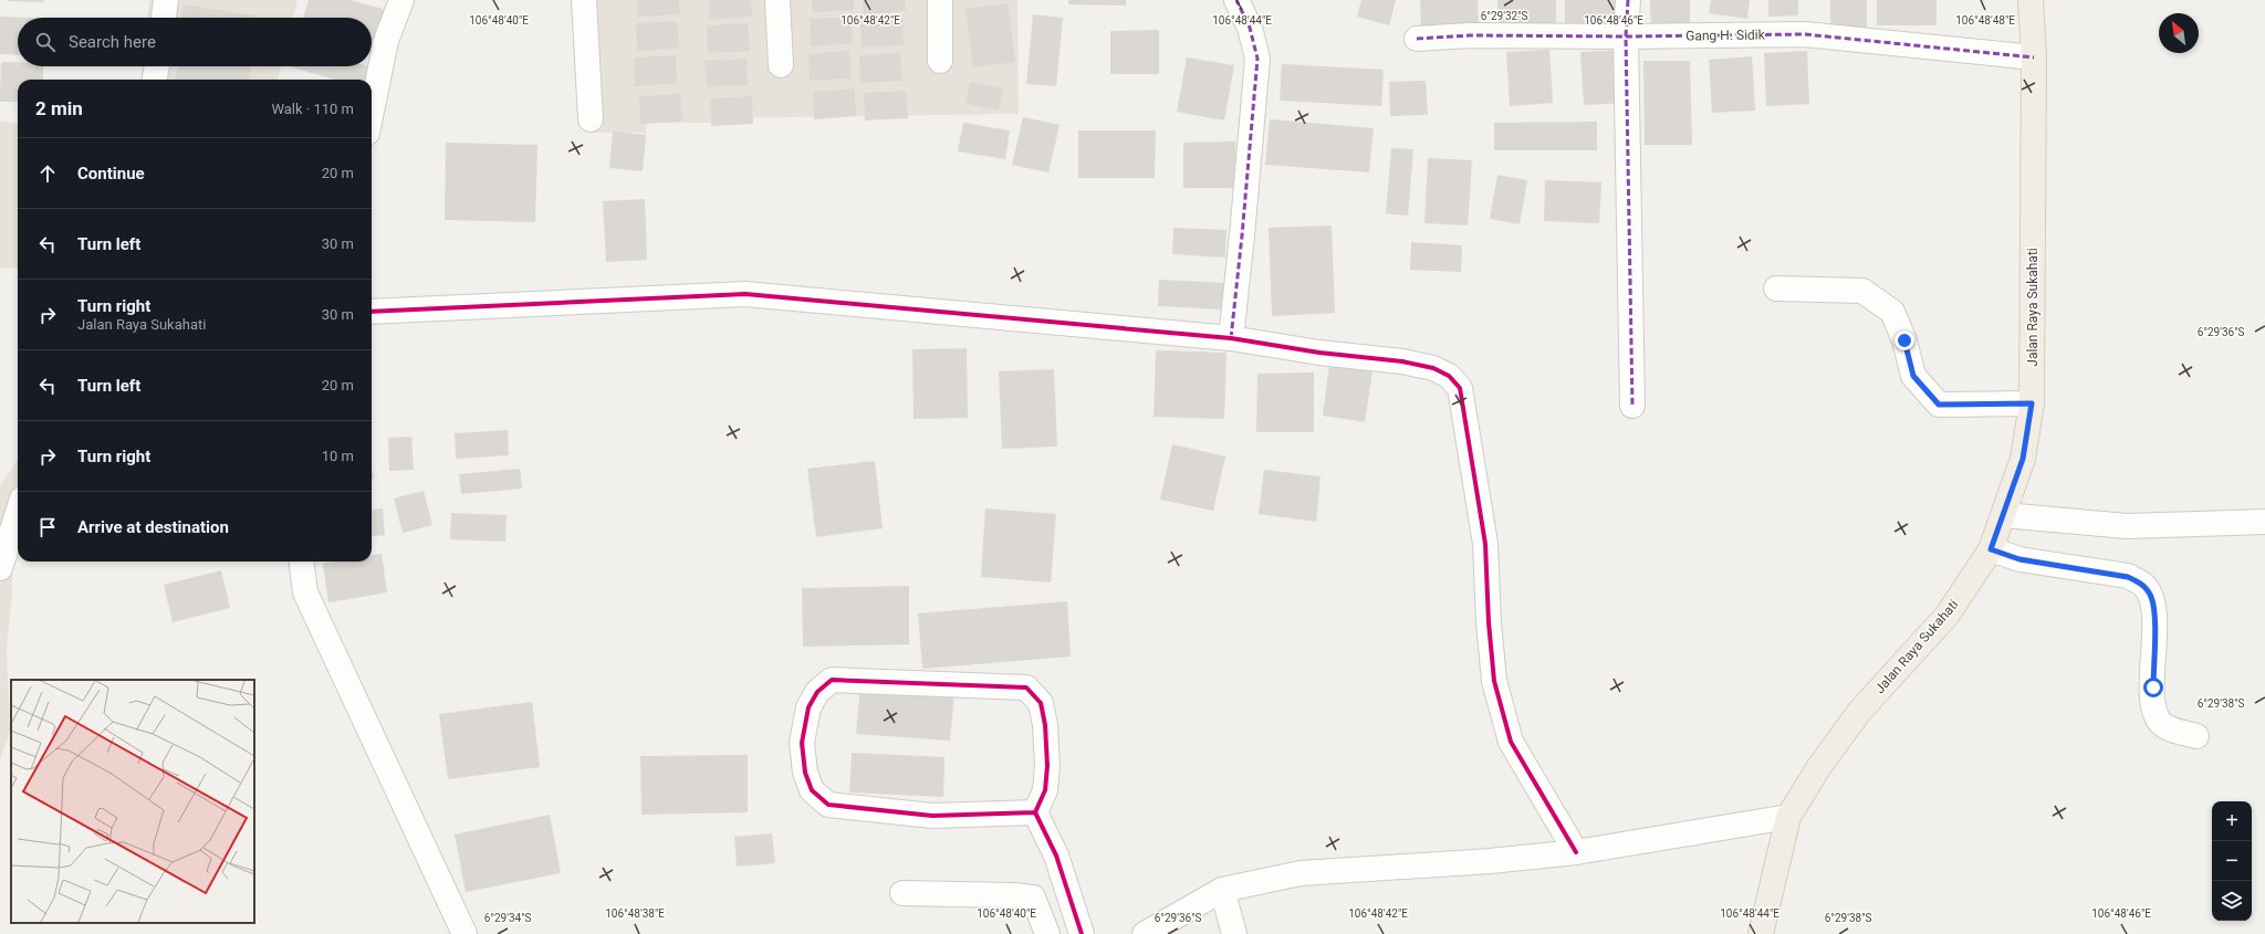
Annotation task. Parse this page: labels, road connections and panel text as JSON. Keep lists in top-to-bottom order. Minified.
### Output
{"streets":{"main road":["Jalan Raya Sukahati"],"street":["Gang H. Sidik"]},"crossings":[["Gang H. Sidik","Jalan Raya Sukahati"]],"north":"top left","page":{"search":"Search here","heading":["2 min","Walk · 110 m"],"list":[["Continue","20 m"],["Turn left","30 m"],["Turn right","Jalan Raya Sukahati","30 m"],["Turn left","20 m"],["Turn right","10 m"],"Arrive at destination"],"map_buttons":["+","−"]},"coordinates":["6°29'32\"S","106°48'40\"E","106°48'42\"E","106°48'44\"E","106°48'46\"E","106°48'48\"E","6°29'36\"S","6°29'38\"S","106°48'38\"E","6°29'34\"S"]}
